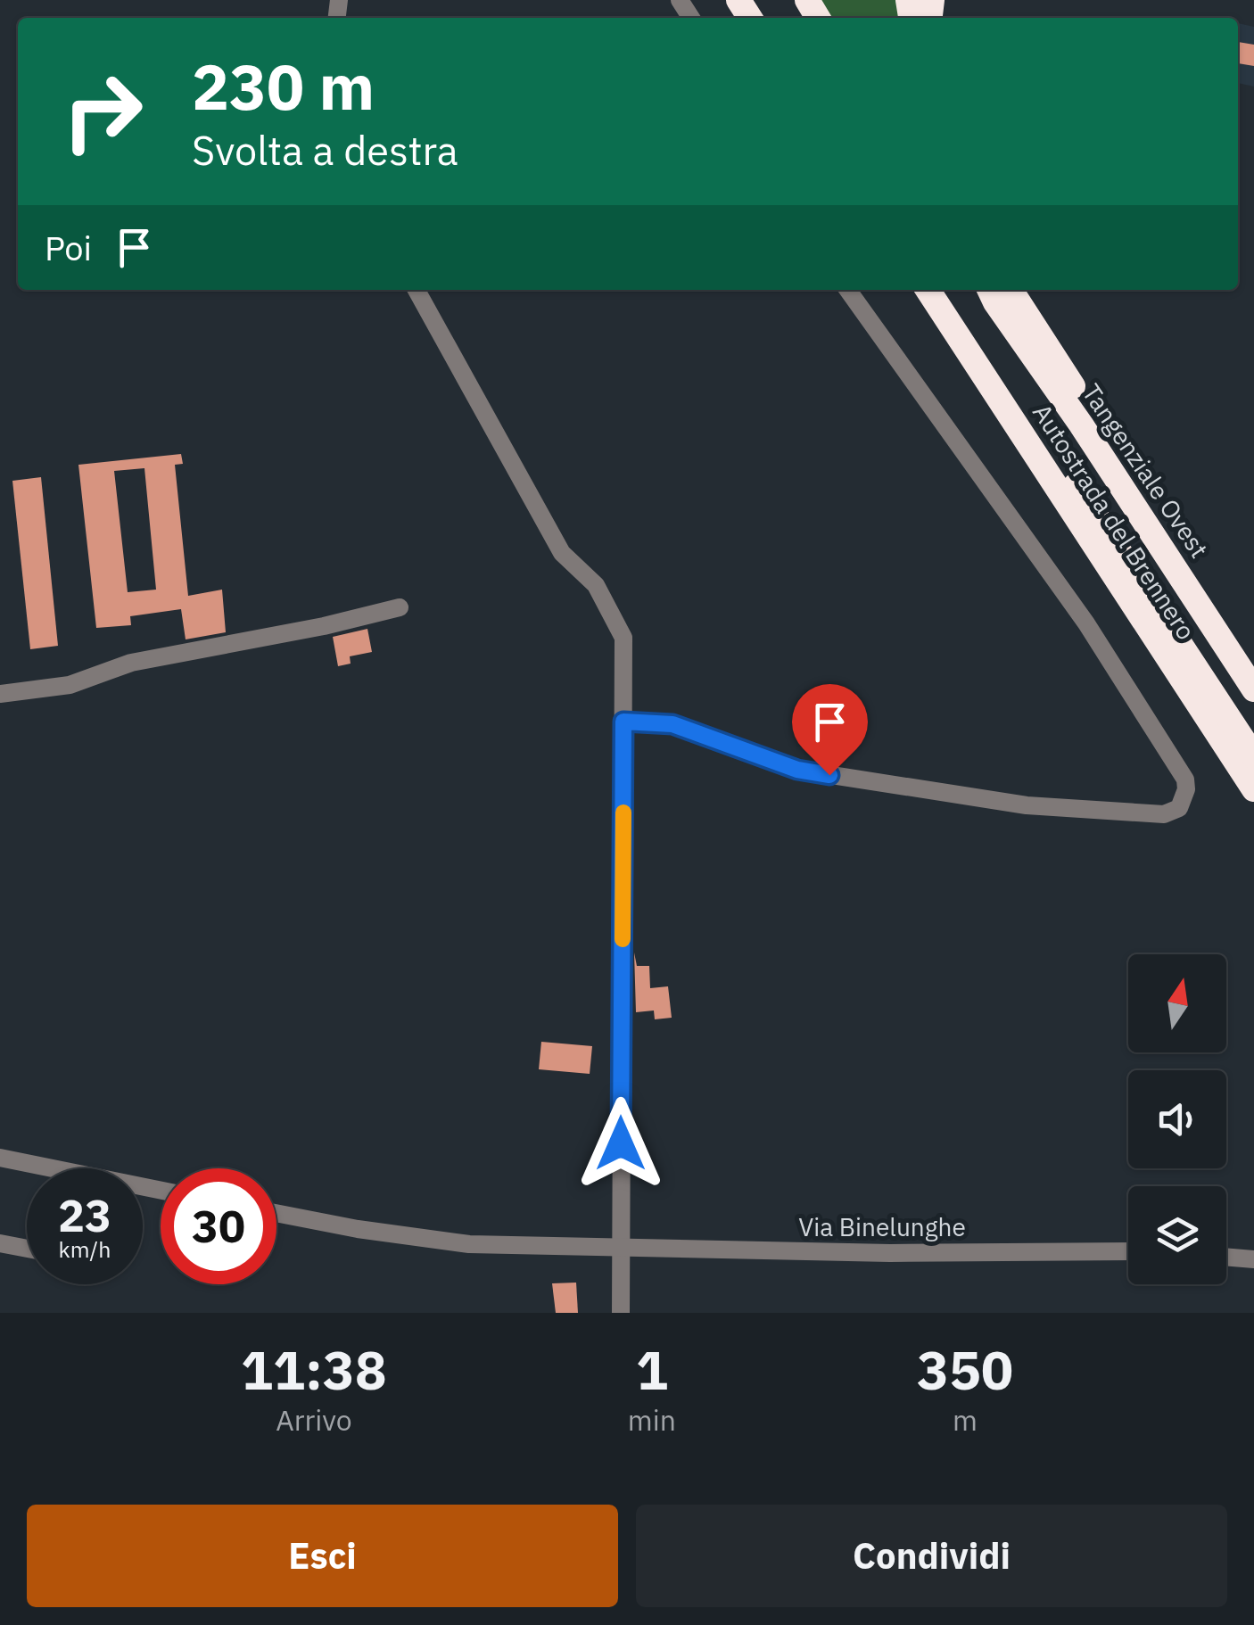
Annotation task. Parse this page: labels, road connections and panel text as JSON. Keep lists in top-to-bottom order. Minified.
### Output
{"streets":{"highway":["Tangenziale Ovest","Autostrada del Brennero"],"street":["Via Binelunghe"]},"north":"top","page":{"turn":["230 m","Svolta a destra"],"then":"Poi","speed":"23 km/h","limit":"30","eta":["11:38","Arrivo","1","min","350","m"],"buttons":["Esci","Condividi"]}}
